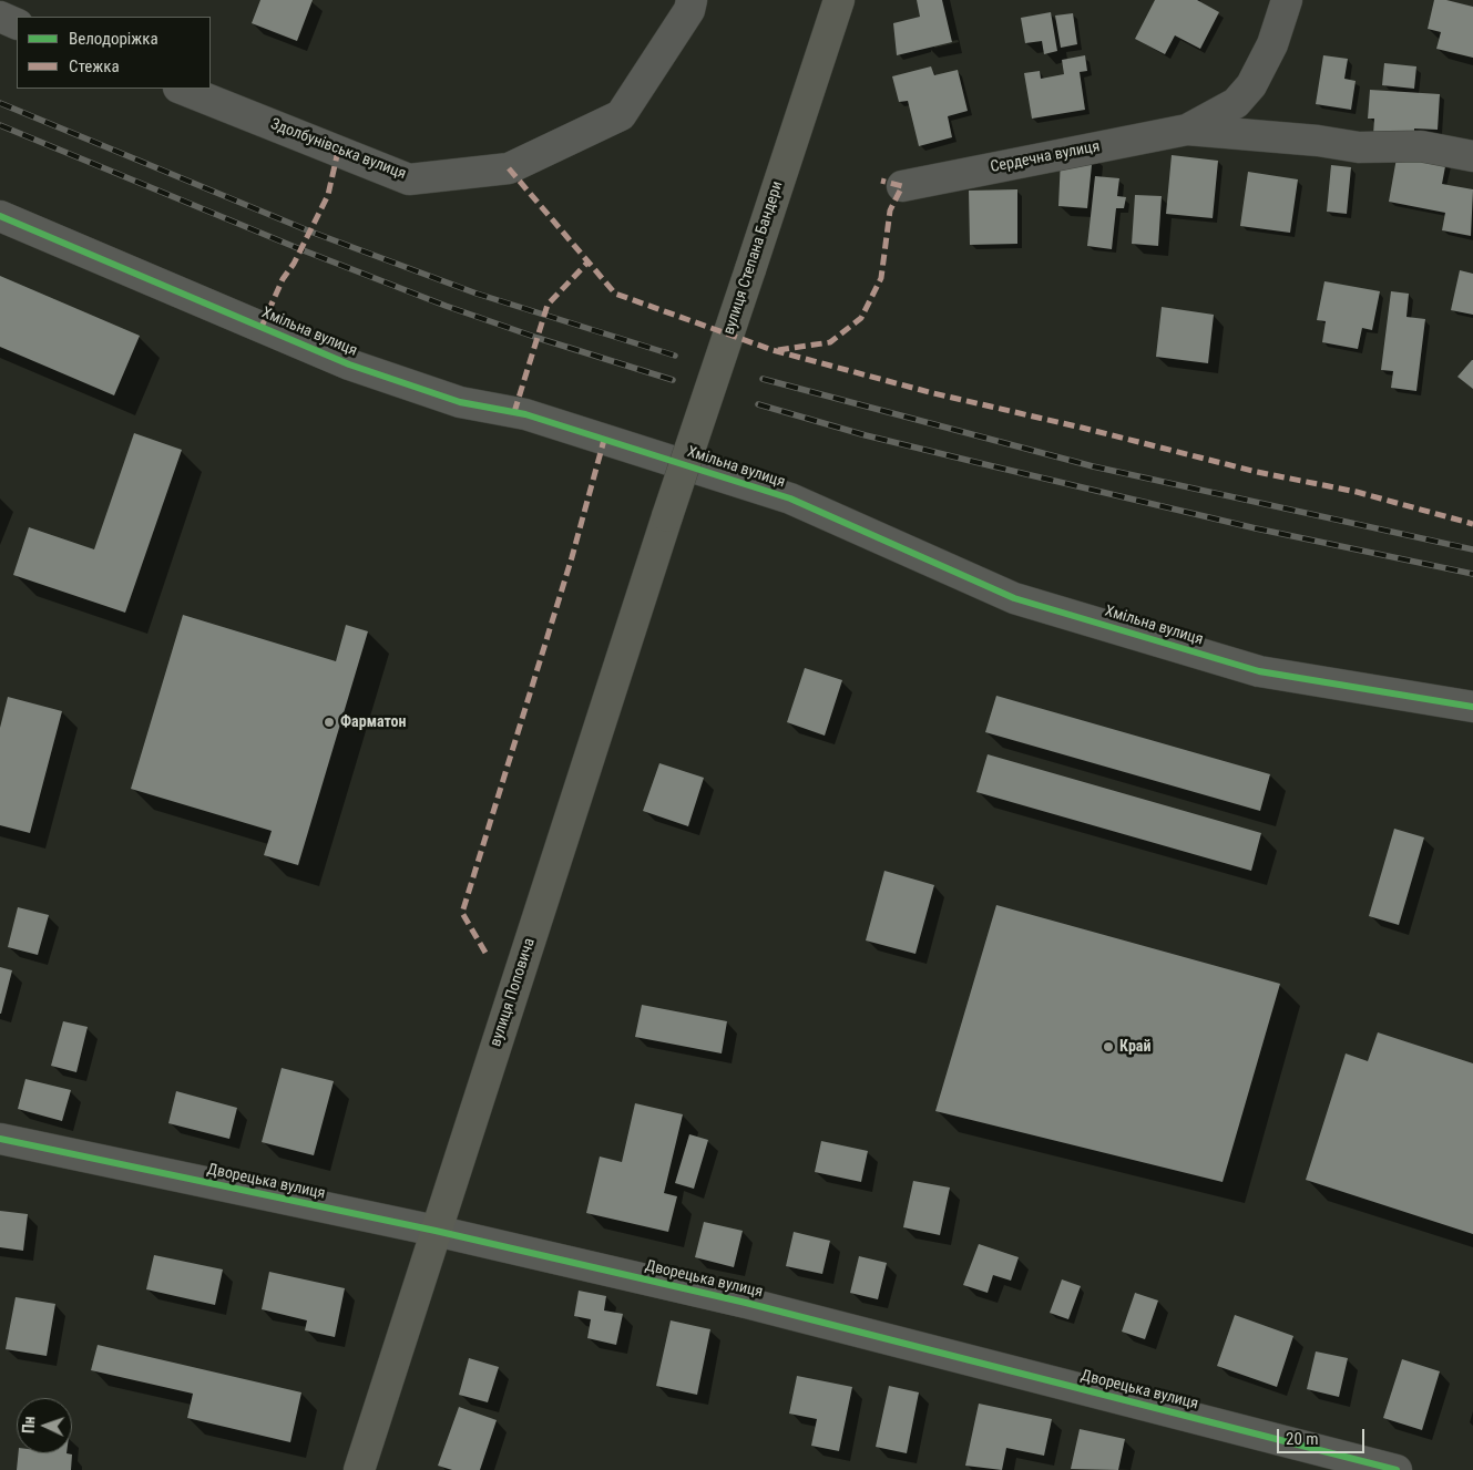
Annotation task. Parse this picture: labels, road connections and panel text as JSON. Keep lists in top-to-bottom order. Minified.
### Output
{"streets":{"main road":["вулиця Степана Бандери","вулиця Поповича"],"street":["Здолбунівська вулиця","Сердечна вулиця","Хмільна вулиця","Дворецька вулиця"]},"crossings":[["вулиця Степана Бандери","вулиця Поповича"],["вулиця Поповича","Дворецька вулиця"]],"places":["Фарматон","Край"],"legend":["Велодоріжка","Стежка"],"scale_bar":"20 m","north":"left"}
